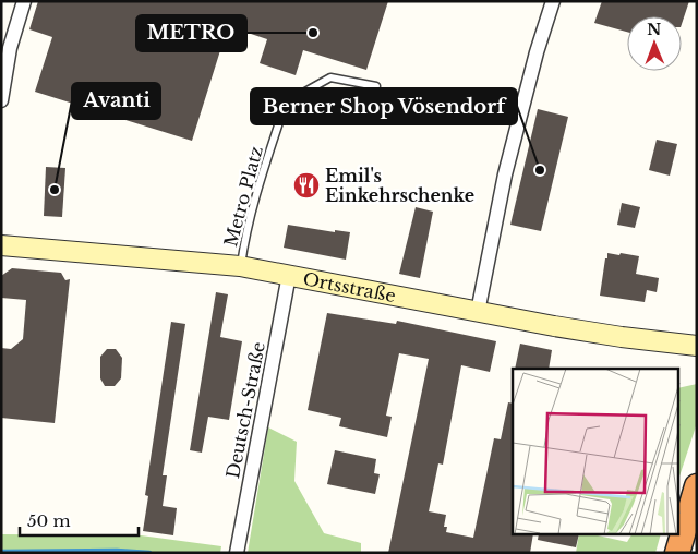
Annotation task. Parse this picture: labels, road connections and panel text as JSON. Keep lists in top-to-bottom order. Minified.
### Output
{"streets":{"main road":["Ortsstraße"],"street":["Deutsch-Straße"],"lane":["Metro Platz"]},"crossings":[["Metro Platz","Ortsstraße"],["Ortsstraße","Deutsch-Straße"]],"places":{"other":["METRO","Berner Shop Vösendorf","Avanti"],"restaurant":["Emil's Einkehrschenke"]},"scale_bar":"50 m","north":"top"}
